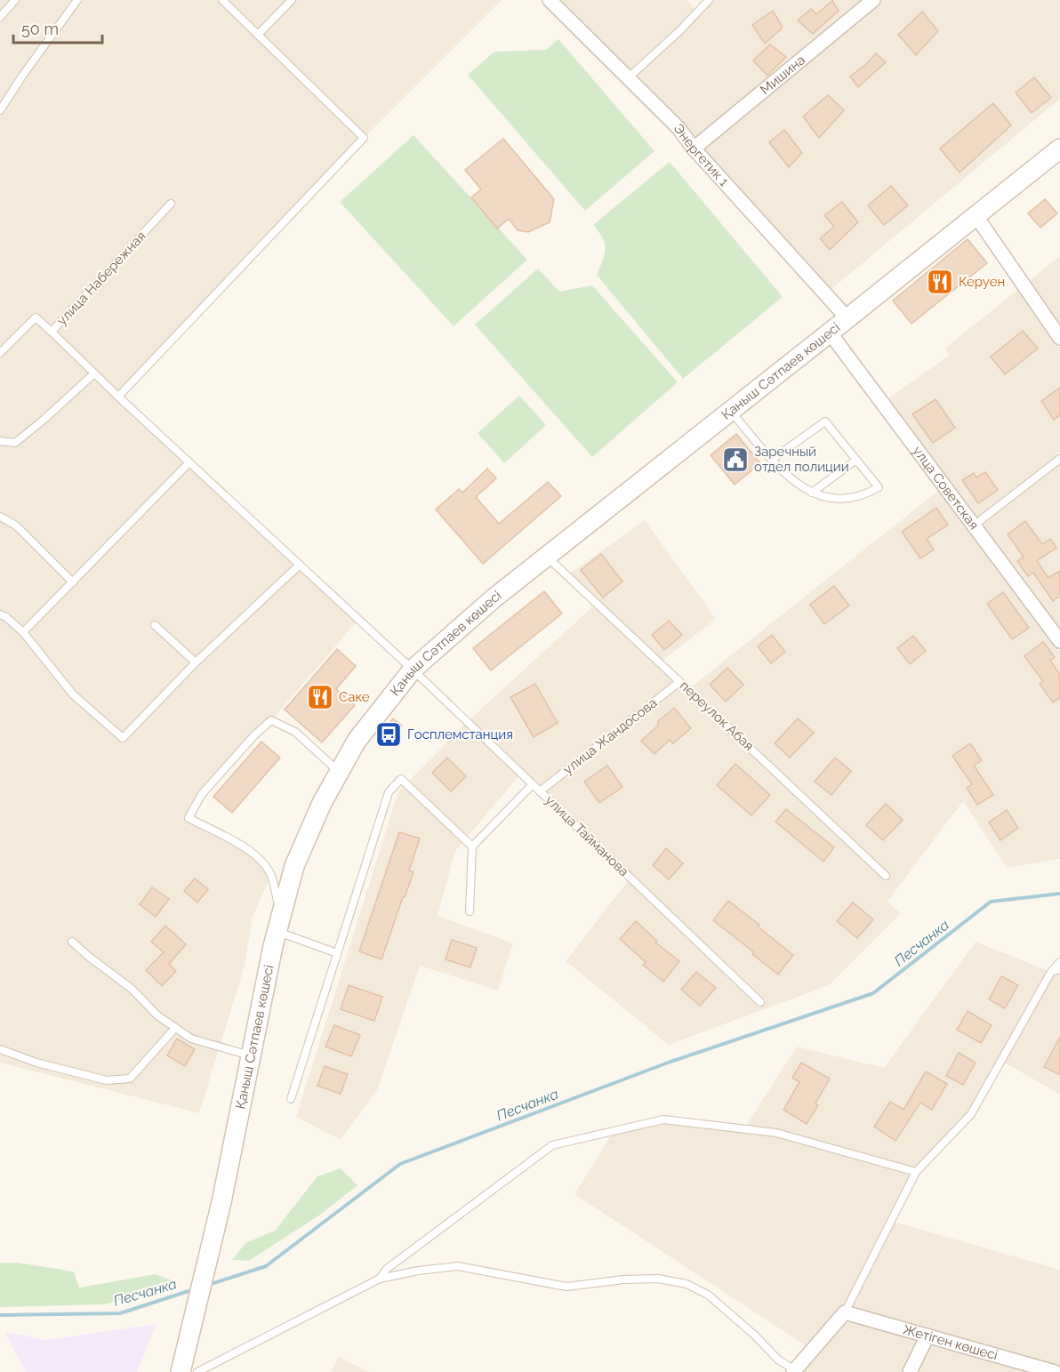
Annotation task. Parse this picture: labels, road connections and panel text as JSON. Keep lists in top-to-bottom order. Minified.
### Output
{"streets":{"street":["Мишина","Энергетик 1","Қаныш Сәтпаев көшесі","улца Советская","Жетіген көшесі"],"lane":["улица Набережная","переулок Абая","улица Жандосова","улица Тайманова"]},"crossings":[["Мишина","Энергетик 1"],["Энергетик 1","Қаныш Сәтпаев көшесі"],["улица Набережная","улица Тайманова"],["Қаныш Сәтпаев көшесі","улца Советская"],["Қаныш Сәтпаев көшесі","переулок Абая"],["Қаныш Сәтпаев көшесі","улица Тайманова"],["переулок Абая","улица Жандосова"],["улица Жандосова","улица Тайманова"]],"water":["Песчанка"],"places":{"restaurant":["Керуен","Саке"],"public building":["Заречный отдел полиции"],"bus stop":["Госплемстанция"]},"scale_bar":"50 m"}
